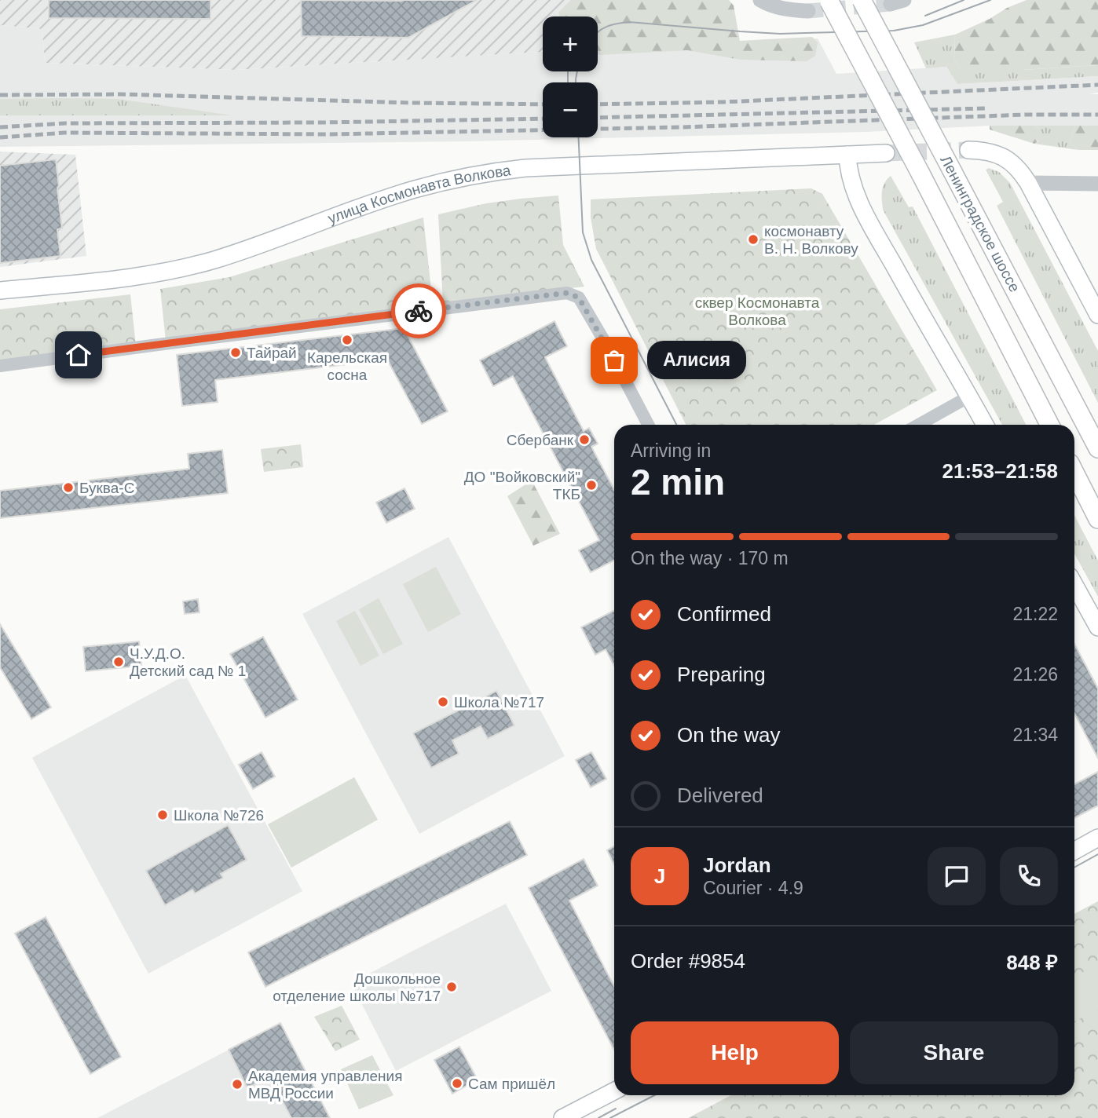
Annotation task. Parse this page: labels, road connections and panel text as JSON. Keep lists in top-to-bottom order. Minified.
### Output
{"streets":{"main road":["улица Космонавта Волкова","Ленинградское шоссе"]},"parks":["сквер Космонавта Волкова"],"places":["космонавту В. Н. Волкову","Карельская сосна","Тайрай","Алисия","Сбербанк","ДО \"Войковский\" ТКБ","Буква-С","Ч.У.Д.О. Детский сад № 1","Школа №717","Школа №726","Дошкольное отделение школы №717","Сам пришёл","Академия управления МВД России"],"page":{"map_buttons":["+","−"],"bubble":"Алисия","heading":["2 min","Arriving in","21:53–21:58"],"panel":["Jordan","Courier · 4.9","Order #9854","848 ₽"],"bar":"On the way · 170 m","list":[["Confirmed","21:22"],["Preparing","21:26"],["On the way","21:34"],"Delivered"],"round":"J","buttons":["Help","Share"]}}
